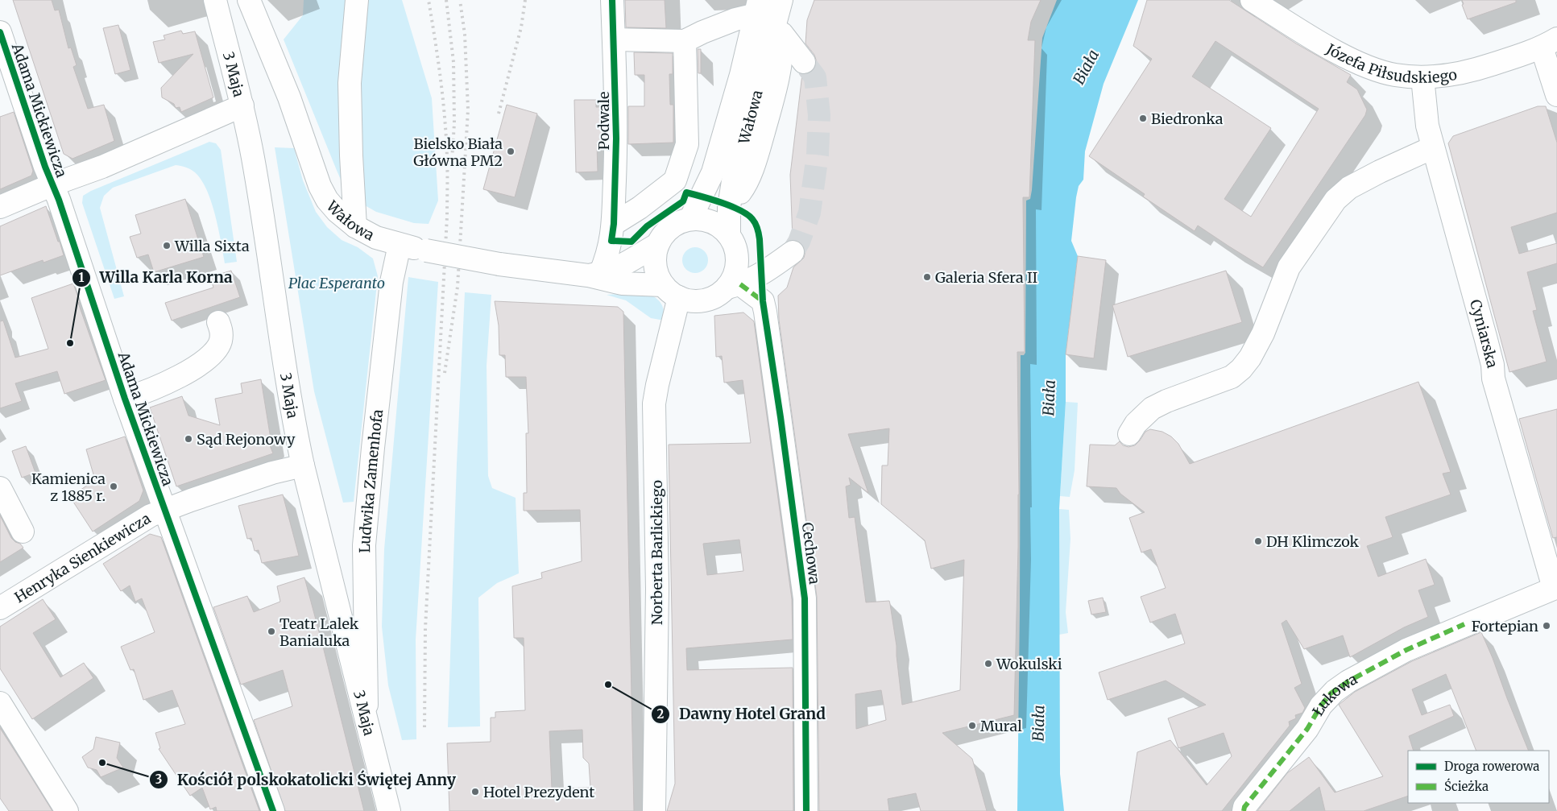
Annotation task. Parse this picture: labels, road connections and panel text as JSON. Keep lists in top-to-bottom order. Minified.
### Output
{"streets":{"street":["Józefa Piłsudskiego","3 Maja","Adama Mickiewicza","Wałowa","Podwale","Cyniarska","Ludwika Zamenhofa","Norberta Barlickiego","Cechowa","Henryka Sienkiewicza","Łukowa"]},"crossings":[["Józefa Piłsudskiego","Cyniarska"],["3 Maja","Ludwika Zamenhofa"],["3 Maja","Henryka Sienkiewicza"],["Adama Mickiewicza","Henryka Sienkiewicza"],["Wałowa","Podwale"],["Wałowa","Ludwika Zamenhofa"],["Wałowa","Norberta Barlickiego"],["Wałowa","Cechowa"],["Cyniarska","Łukowa"],["Norberta Barlickiego","Cechowa"]],"water":["Biała"],"parks":["Plac Esperanto"],"places":["Biedronka","Bielsko Biała Główna PM2","Willa Sixta","Galeria Sfera II","Willa Karla Korna","Sąd Rejonowy","Kamienica z 1885 r.","DH Klimczok","Fortepian","Teatr Lalek Banialuka","Wokulski","Dawny Hotel Grand","Mural","Kościół polskokatolicki Świętej Anny","Hotel Prezydent"],"legend":["Droga rowerowa","Ścieżka"]}
